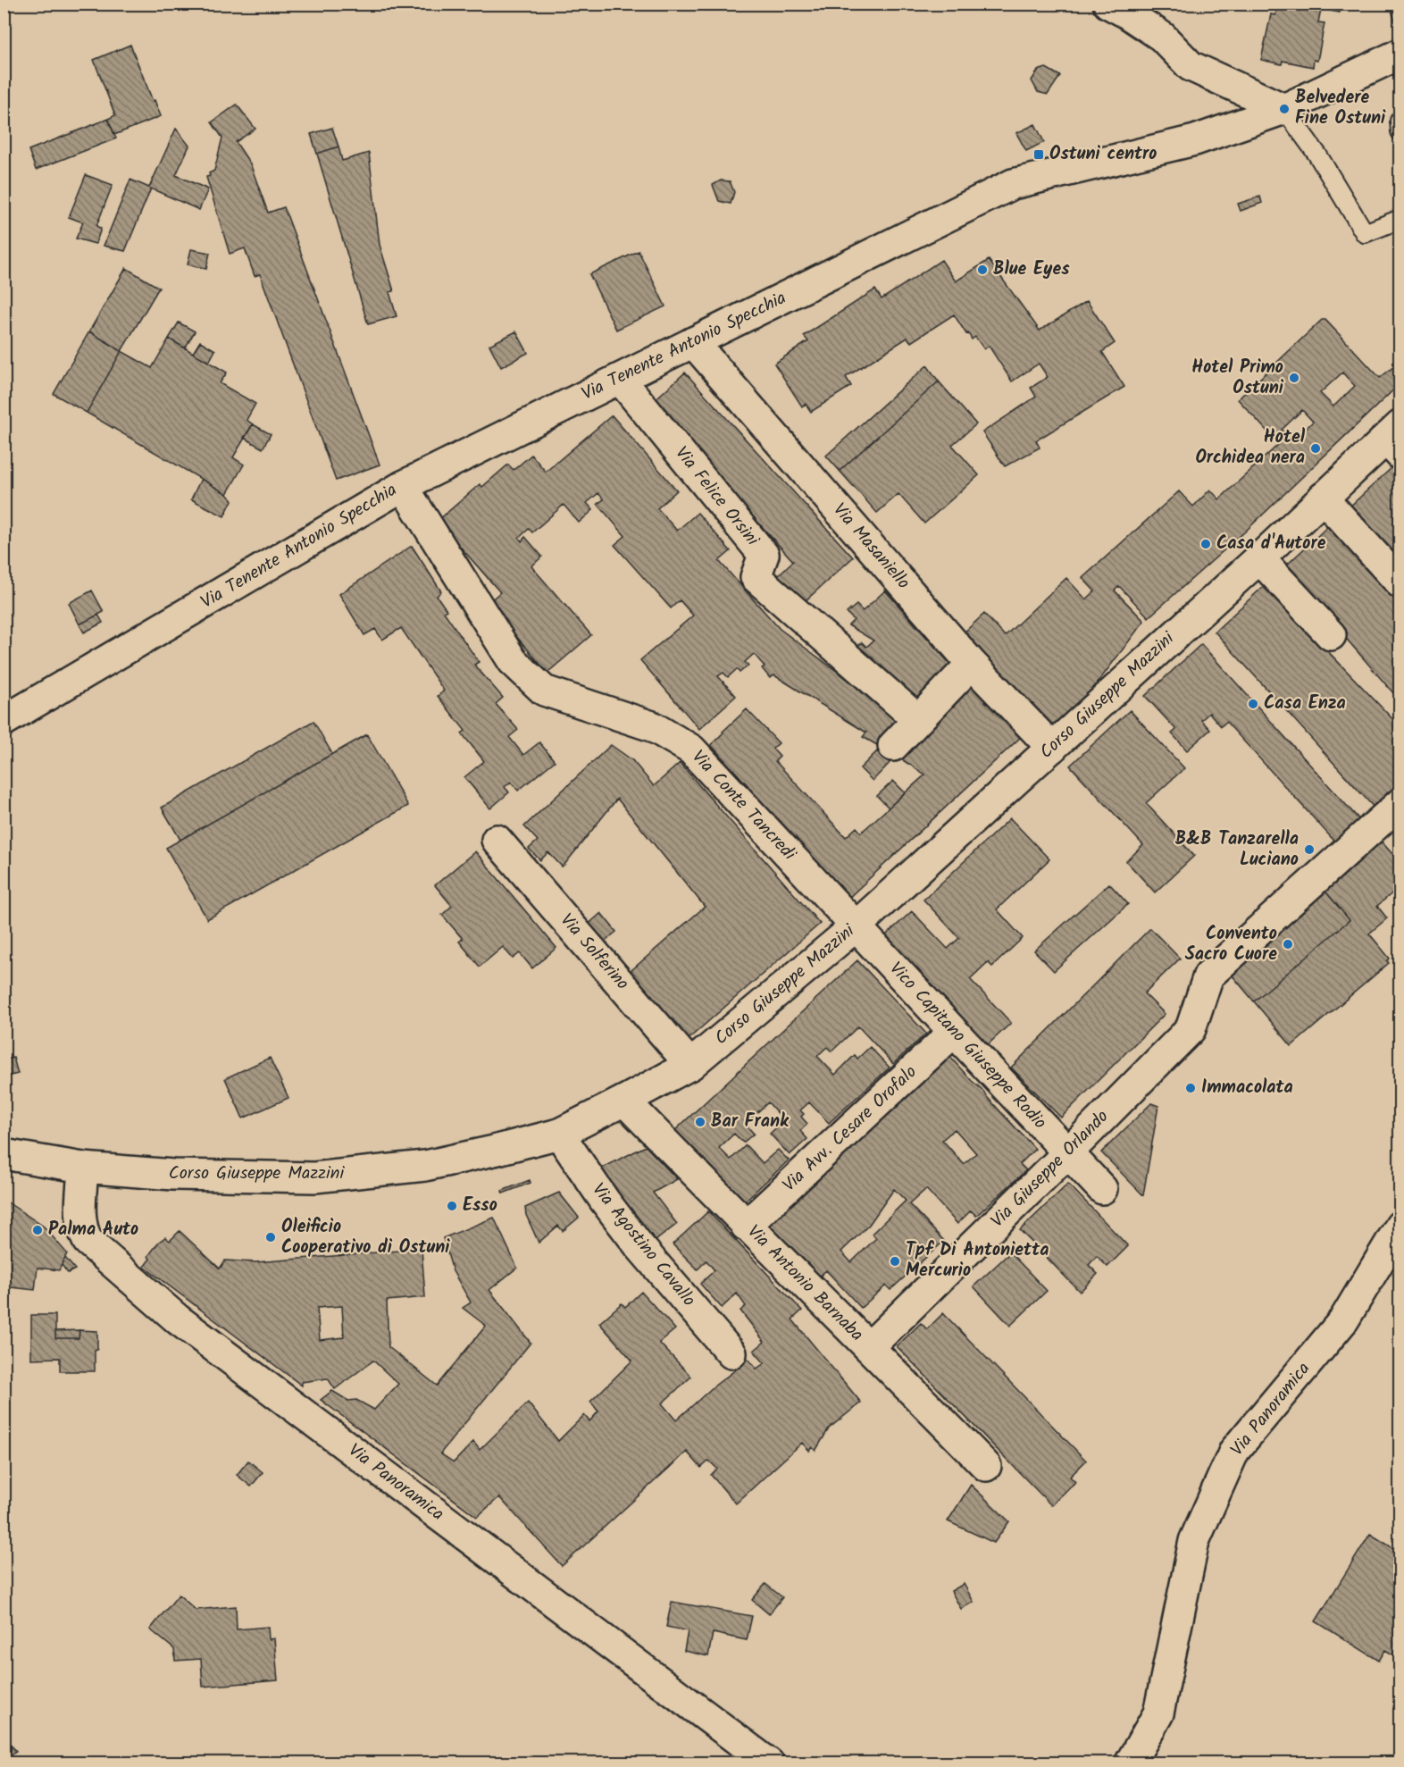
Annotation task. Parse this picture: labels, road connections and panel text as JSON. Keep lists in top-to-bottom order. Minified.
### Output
{"streets":{"street":["Via Tenente Antonio Specchia","Via Felice Orsini","Via Masaniello","Corso Giuseppe Mazzini","Via Conte Tancredi","Via Solferino","Vico Capitano Giuseppe Rodio","Via Avv. Cesare Orofalo","Via Giuseppe Orlando","Via Agostino Cavallo","Via Antonio Barnaba","Via Panoramica"]},"crossings":[["Via Tenente Antonio Specchia","Via Felice Orsini"],["Via Tenente Antonio Specchia","Via Masaniello"],["Via Tenente Antonio Specchia","Via Conte Tancredi"],["Via Masaniello","Corso Giuseppe Mazzini"],["Corso Giuseppe Mazzini","Via Conte Tancredi"],["Corso Giuseppe Mazzini","Via Solferino"],["Corso Giuseppe Mazzini","Vico Capitano Giuseppe Rodio"],["Corso Giuseppe Mazzini","Via Agostino Cavallo"],["Corso Giuseppe Mazzini","Via Antonio Barnaba"],["Corso Giuseppe Mazzini","Via Panoramica"],["Via Conte Tancredi","Vico Capitano Giuseppe Rodio"],["Vico Capitano Giuseppe Rodio","Via Avv. Cesare Orofalo"],["Vico Capitano Giuseppe Rodio","Via Giuseppe Orlando"],["Via Avv. Cesare Orofalo","Via Antonio Barnaba"],["Via Giuseppe Orlando","Via Antonio Barnaba"]],"places":{"other":["Belvedere Fine Ostuni","Blue Eyes","Hotel Primo Ostuni","Hotel Orchidea nera","Casa d'Autore","Casa Enza","B&B Tanzarella Luciano","Convento Sacro Cuore","Immacolata","Bar Frank","Esso","Palma Auto","Oleificio Cooperativo di Ostuni","Tpf Di Antonietta Mercurio"],"transit":["Ostuni centro"]}}
